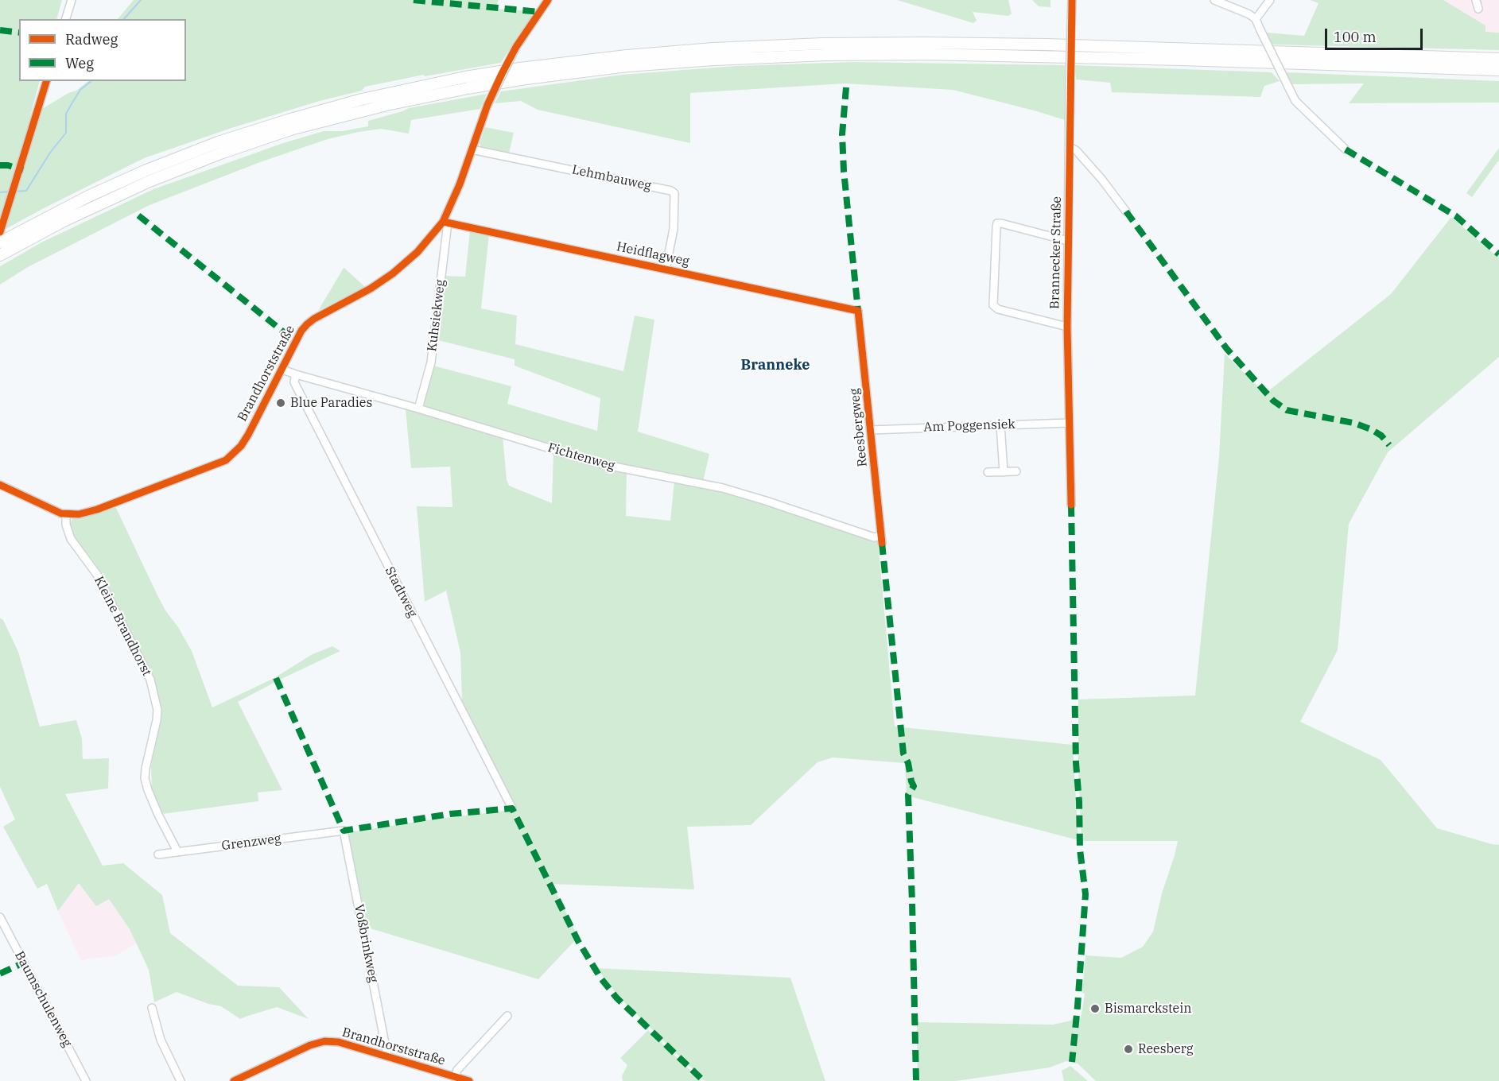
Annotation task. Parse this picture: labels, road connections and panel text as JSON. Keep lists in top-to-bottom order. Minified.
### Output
{"streets":{"street":["Lehmbauweg","Brannecker Straße","Heidflagweg","Kuhsiekweg","Brandhorststraße","Am Poggensiek","Reesbergweg","Fichtenweg","Stadtweg","Kleine Brandhorst","Grenzweg","Voßbrinkweg","Baumschulenweg"]},"crossings":[["Lehmbauweg","Heidflagweg"],["Lehmbauweg","Brandhorststraße"],["Brannecker Straße","Am Poggensiek"],["Heidflagweg","Kuhsiekweg"],["Heidflagweg","Brandhorststraße"],["Heidflagweg","Reesbergweg"],["Kuhsiekweg","Brandhorststraße"],["Kuhsiekweg","Fichtenweg"],["Brandhorststraße","Fichtenweg"],["Brandhorststraße","Kleine Brandhorst"],["Brandhorststraße","Voßbrinkweg"],["Am Poggensiek","Reesbergweg"],["Reesbergweg","Fichtenweg"],["Fichtenweg","Stadtweg"],["Kleine Brandhorst","Grenzweg"],["Grenzweg","Voßbrinkweg"]],"districts":["Branneke"],"places":["Blue Paradies","Bismarckstein","Reesberg"],"legend":["Radweg","Weg"],"scale_bar":"100 m"}
